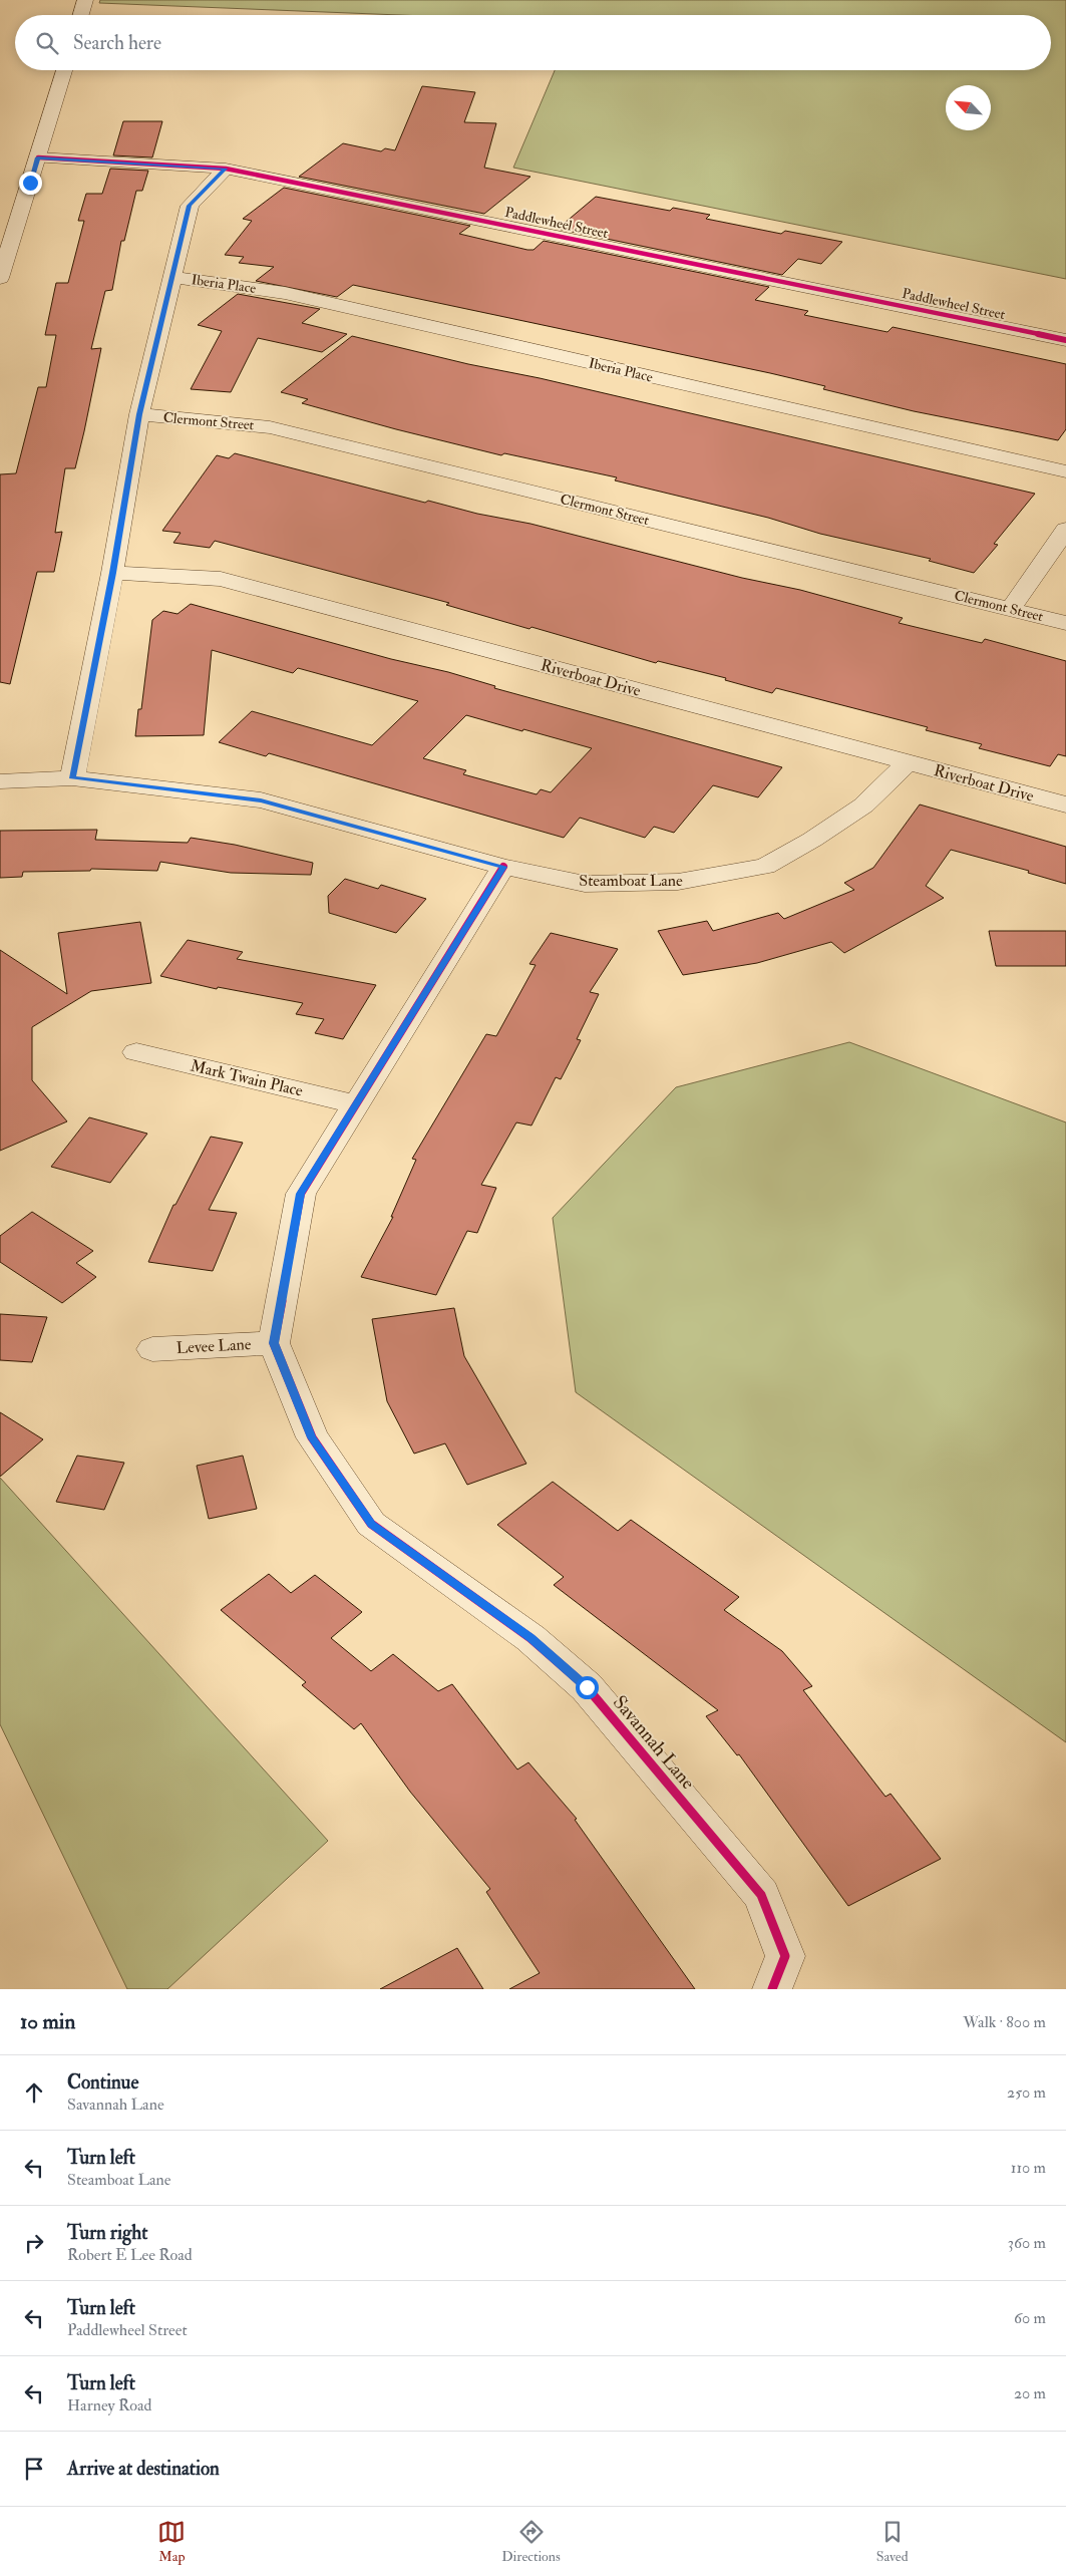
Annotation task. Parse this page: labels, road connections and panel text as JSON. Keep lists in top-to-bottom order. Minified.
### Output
{"streets":{"street":["Paddlewheel Street","Iberia Place","Clermont Street","Riverboat Drive","Steamboat Lane","Mark Twain Place","Levee Lane","Savannah Lane"]},"crossings":[["Riverboat Drive","Steamboat Lane"],["Levee Lane","Savannah Lane"]],"north":"top left","page":{"search":"Search here","heading":["10 min","Walk · 800 m"],"list":[["Continue","Savannah Lane","250 m"],["Turn left","Steamboat Lane","110 m"],["Turn right","Robert E Lee Road","360 m"],["Turn left","Paddlewheel Street","60 m"],["Turn left","Harney Road","20 m"],"Arrive at destination"],"nav":["Map","Directions","Saved"]}}
